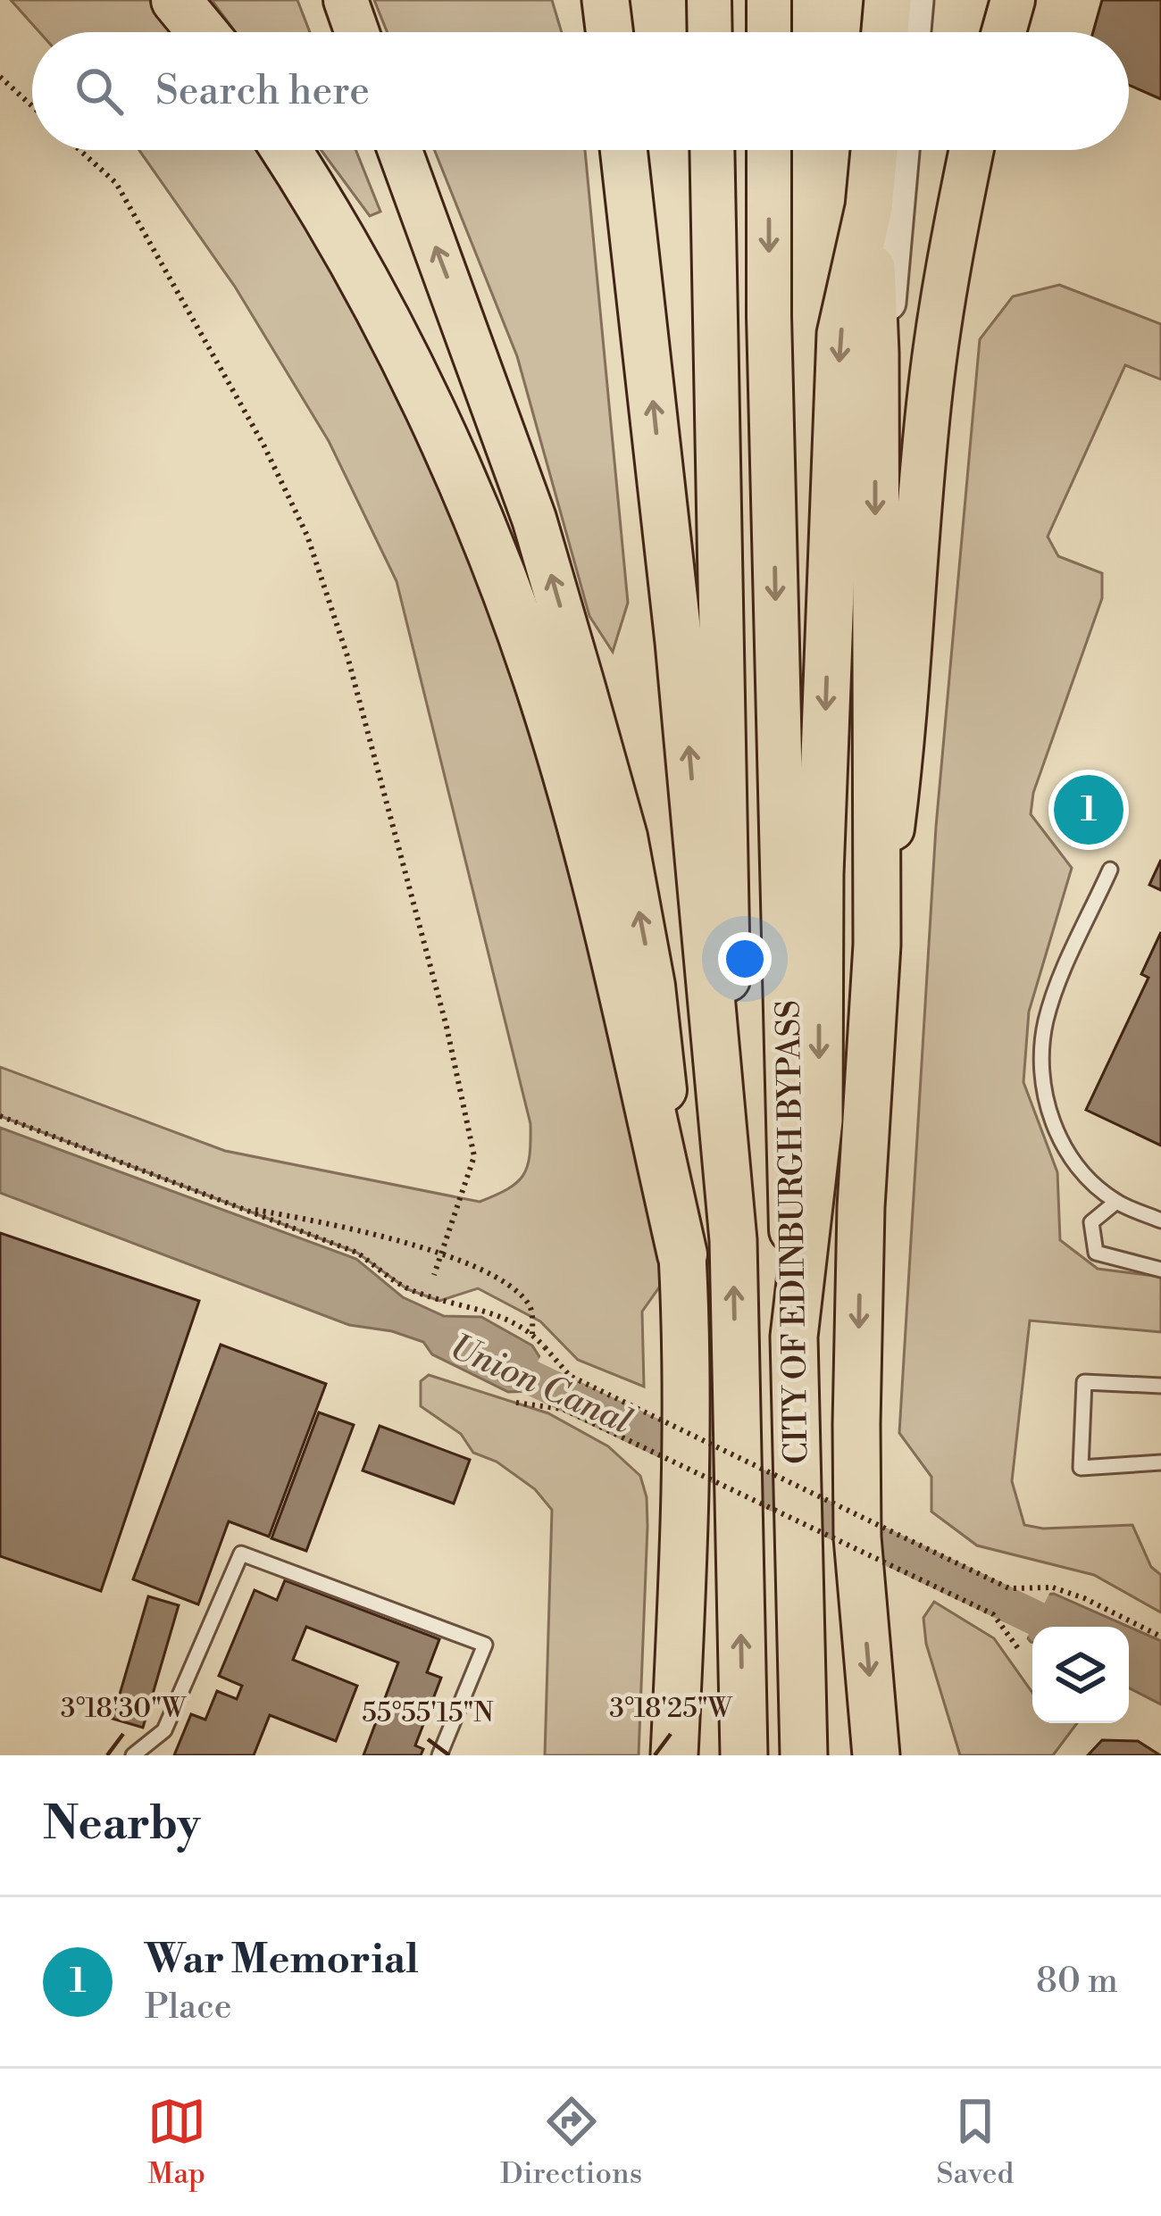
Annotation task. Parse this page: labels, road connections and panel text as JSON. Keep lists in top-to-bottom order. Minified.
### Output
{"streets":{"highway":["CITY OF EDINBURGH BYPASS"]},"water":["Union Canal"],"page":{"search":"Search here","pins":"1","heading":"Nearby","list":[{"mark":"1","name":"War Memorial","note":"Place","value":"80 m"}],"nav":["Map","Directions","Saved"]},"coordinates":["3°18'30\"W","3°18'25\"W","55°55'15\"N"]}
